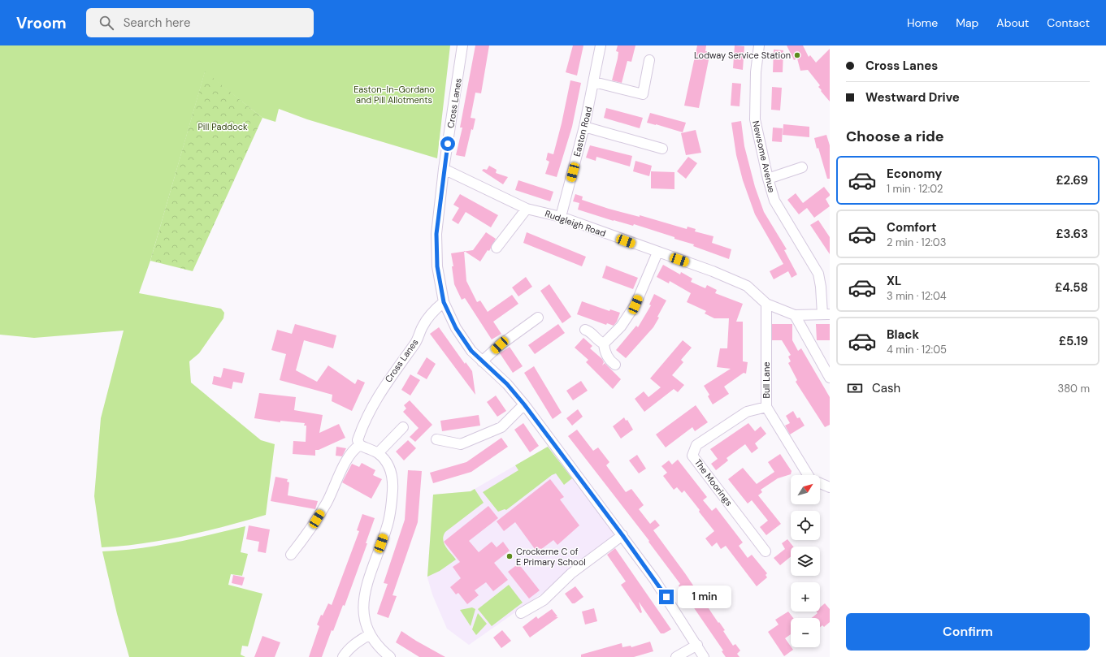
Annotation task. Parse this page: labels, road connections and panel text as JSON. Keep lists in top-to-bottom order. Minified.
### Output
{"streets":{"street":["Cross Lanes","Easton Road","Newsome Avenue","Rudgleigh Road","Bull Lane","The Moorings"]},"crossings":[["Cross Lanes","Rudgleigh Road"],["Easton Road","Rudgleigh Road"],["Rudgleigh Road","Bull Lane"],["Bull Lane","The Moorings"]],"parks":["Easton-In-Gordano and Pill Allotments","Pill Paddock"],"places":["Lodway Service Station","Crockerne C of E Primary School"],"north":"top right","page":{"header":"Vroom","search":"Search here","nav":["Home","Map","About","Contact"],"banner":["Cross Lanes","Westward Drive"],"heading":"Choose a ride","list":[{"name":"Economy","note":"1 min · 12:02","value":"£2.69"},{"name":"Comfort","note":"2 min · 12:03","value":"£3.63"},{"name":"XL","note":"3 min · 12:04","value":"£4.58"},{"name":"Black","note":"4 min · 12:05","value":"£5.19"}],"pay":["Cash","380 m"],"map_buttons":["+","−"],"bubble":"1 min","buttons":"Confirm"}}
